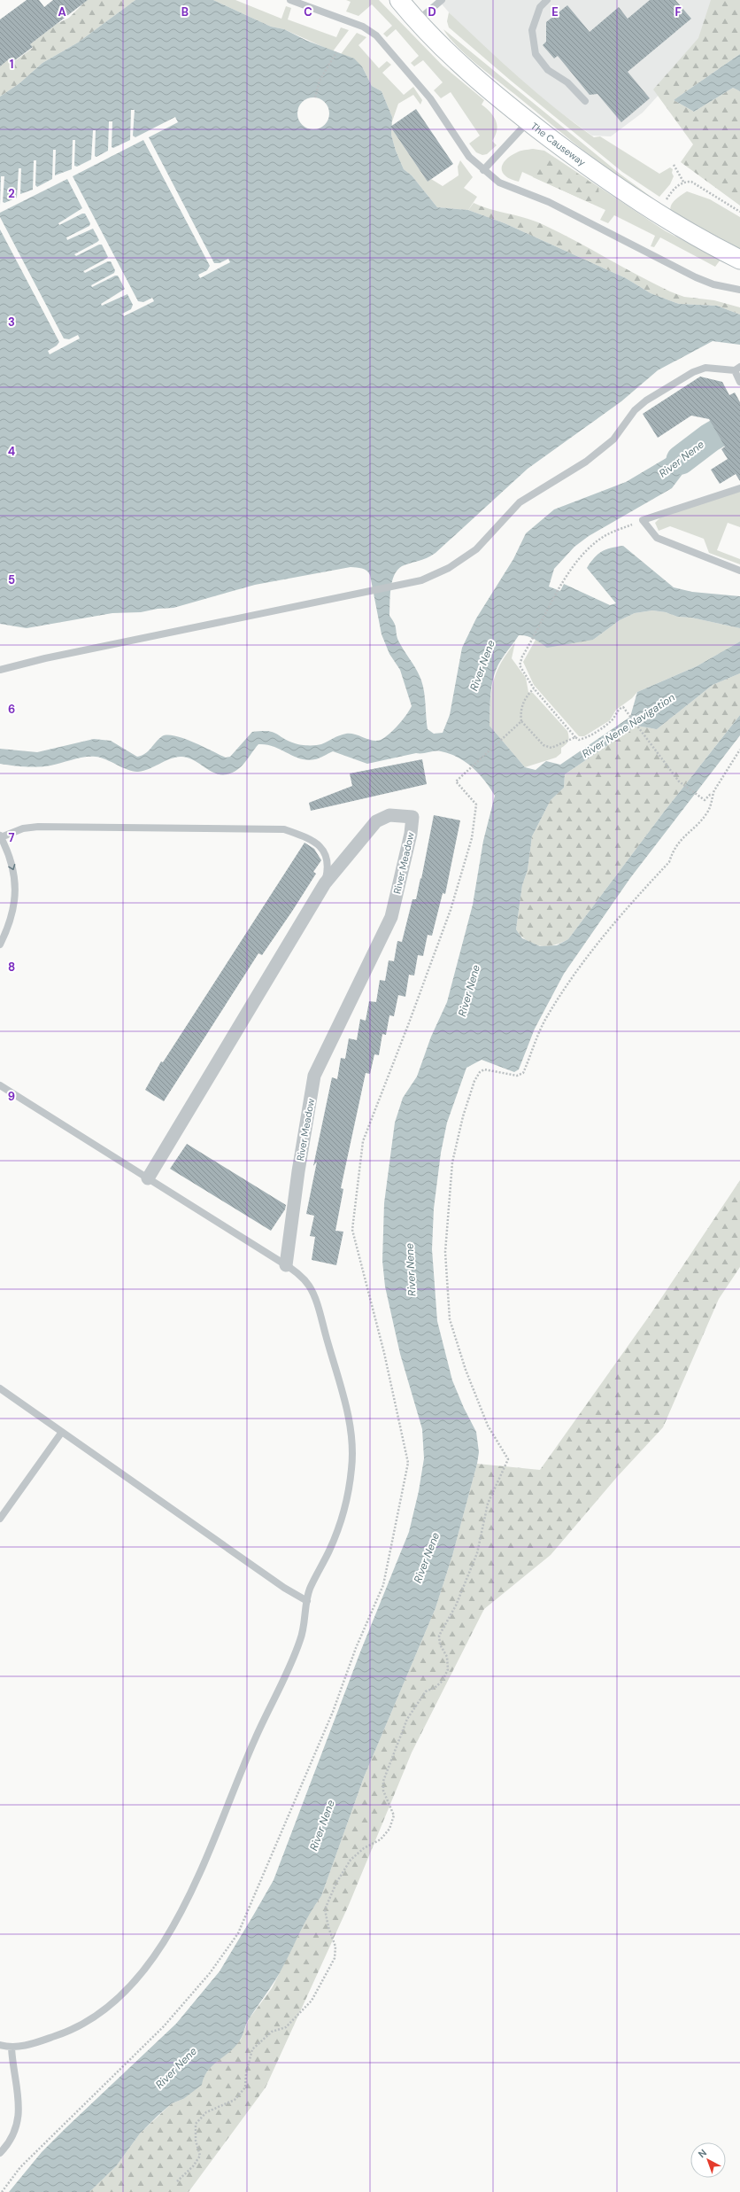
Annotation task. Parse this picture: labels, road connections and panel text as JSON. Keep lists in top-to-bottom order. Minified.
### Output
{"streets":{"street":["The Causeway","River Meadow"]},"water":["River Nene","River Nene Navigation"],"north":"top left","grid":{"columns":["A","B","C","D","E","F"],"rows":["1","2","3","4","5","6","7","8","9"]}}
